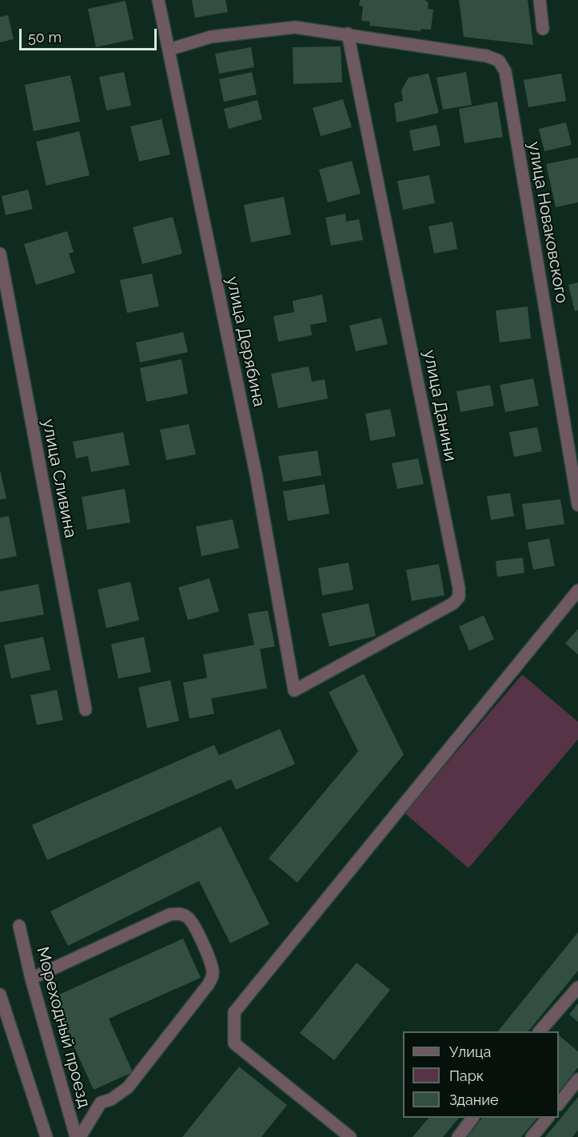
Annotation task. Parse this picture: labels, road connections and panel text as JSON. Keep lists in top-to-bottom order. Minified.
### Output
{"streets":{"street":["улица Новаковского","улица Дерябина","улица Данини","улица Сливина","Мореходный проезд"]},"crossings":[["улица Новаковского","улица Данини"],["улица Дерябина","улица Данини"]],"legend":["Улица","Парк","Здание"],"scale_bar":"50 m"}
